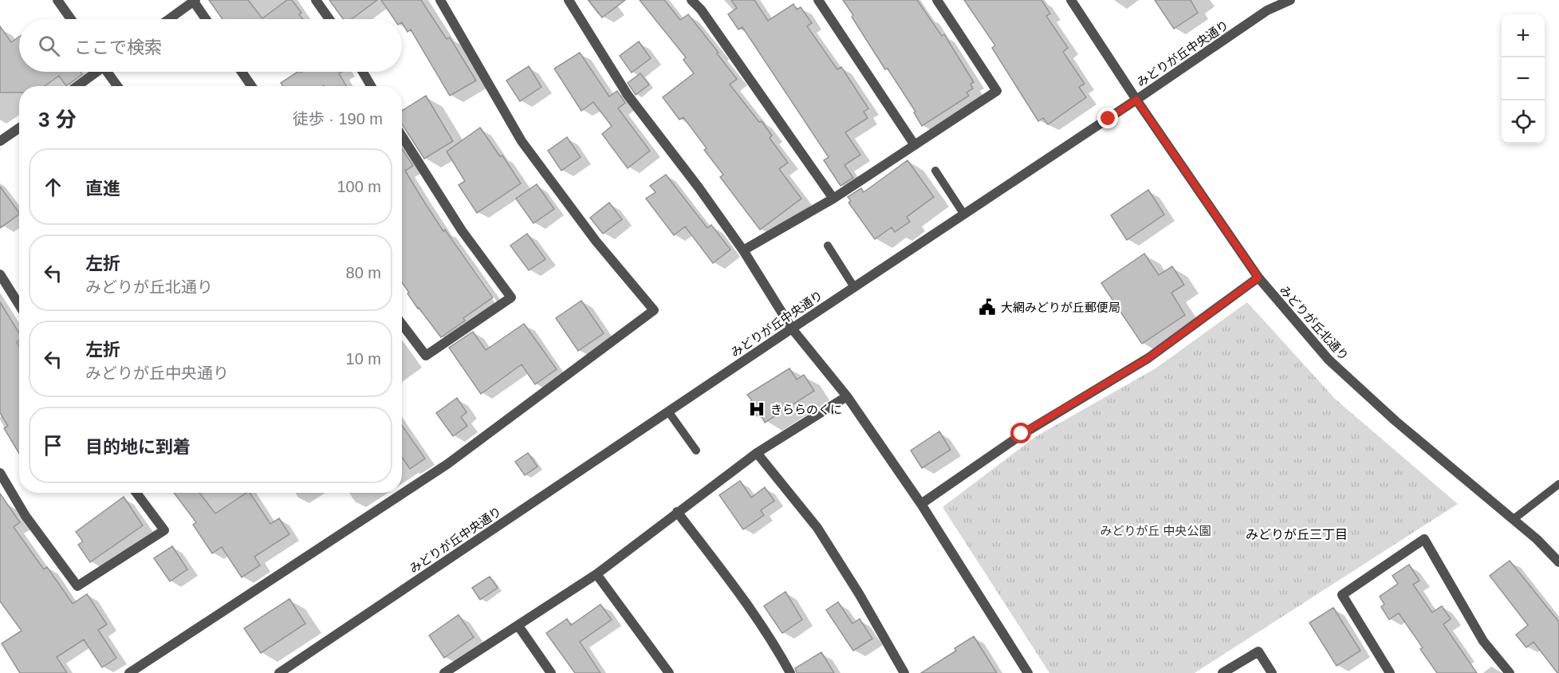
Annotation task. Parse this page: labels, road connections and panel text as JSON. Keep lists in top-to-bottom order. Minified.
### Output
{"streets":{"street":["みどりが丘中央通り","みどりが丘北通り"]},"crossings":[["みどりが丘中央通り","みどりが丘北通り"]],"districts":["みどりが丘三丁目"],"parks":["みどりが丘 中央公園"],"places":{"public building":["大網みどりが丘郵便局"],"hospital":["きららのくに"]},"page":{"map_buttons":["+","−"],"search":"ここで検索","heading":["3 分","徒歩 · 190 m"],"list":[["直進","100 m"],["左折","みどりが丘北通り","80 m"],["左折","みどりが丘中央通り","10 m"],"目的地に到着"]}}
